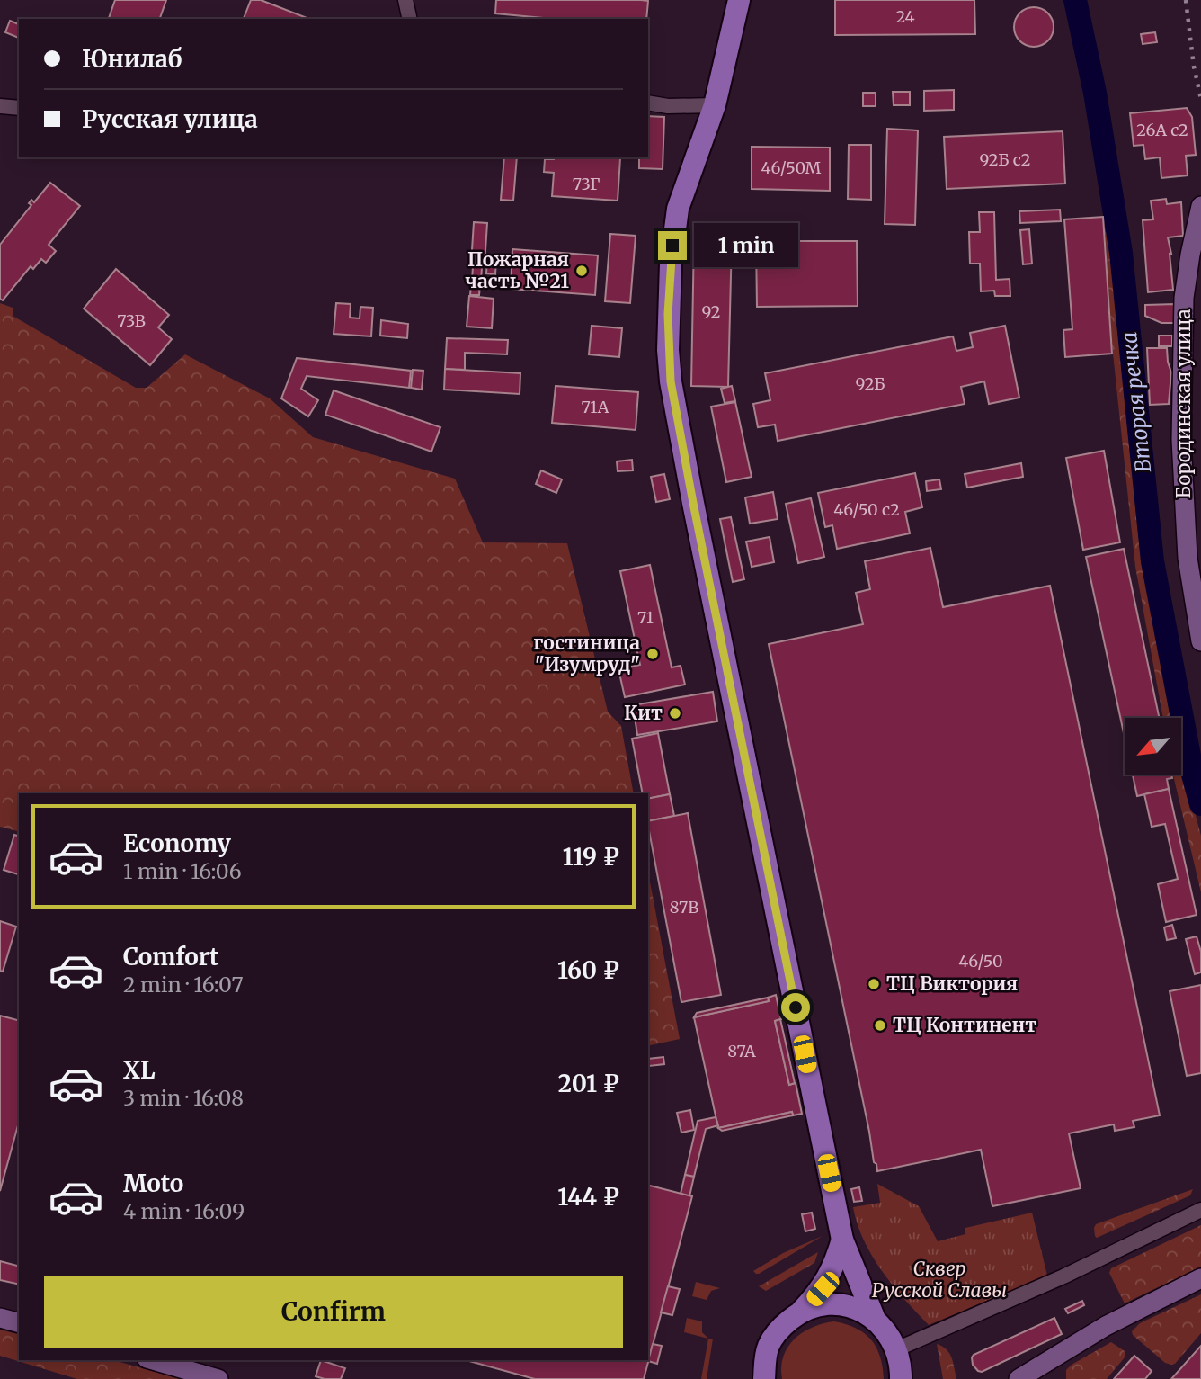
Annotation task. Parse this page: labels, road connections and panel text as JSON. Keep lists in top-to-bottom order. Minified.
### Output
{"streets":{"main road":["Бородинская улица"]},"water":["Вторая речка"],"parks":["Сквер Русской Славы"],"places":["Пожарная часть №21","гостиница \"Изумруд\"","Кит","ТЦ Виктория","ТЦ Континент"],"house_numbers":["24","26А с2","92Б с2","46/50М","73Г","92","73В","92Б","71А","46/50 с2","71","87В","46/50","87А"],"north":"bottom left","page":{"banner":["Юнилаб","Русская улица"],"bubble":"1 min","list":[{"name":"Economy","note":"1 min · 16:06","value":"119 ₽"},{"name":"Comfort","note":"2 min · 16:07","value":"160 ₽"},{"name":"XL","note":"3 min · 16:08","value":"201 ₽"},{"name":"Moto","note":"4 min · 16:09","value":"144 ₽"}],"buttons":"Confirm"}}
